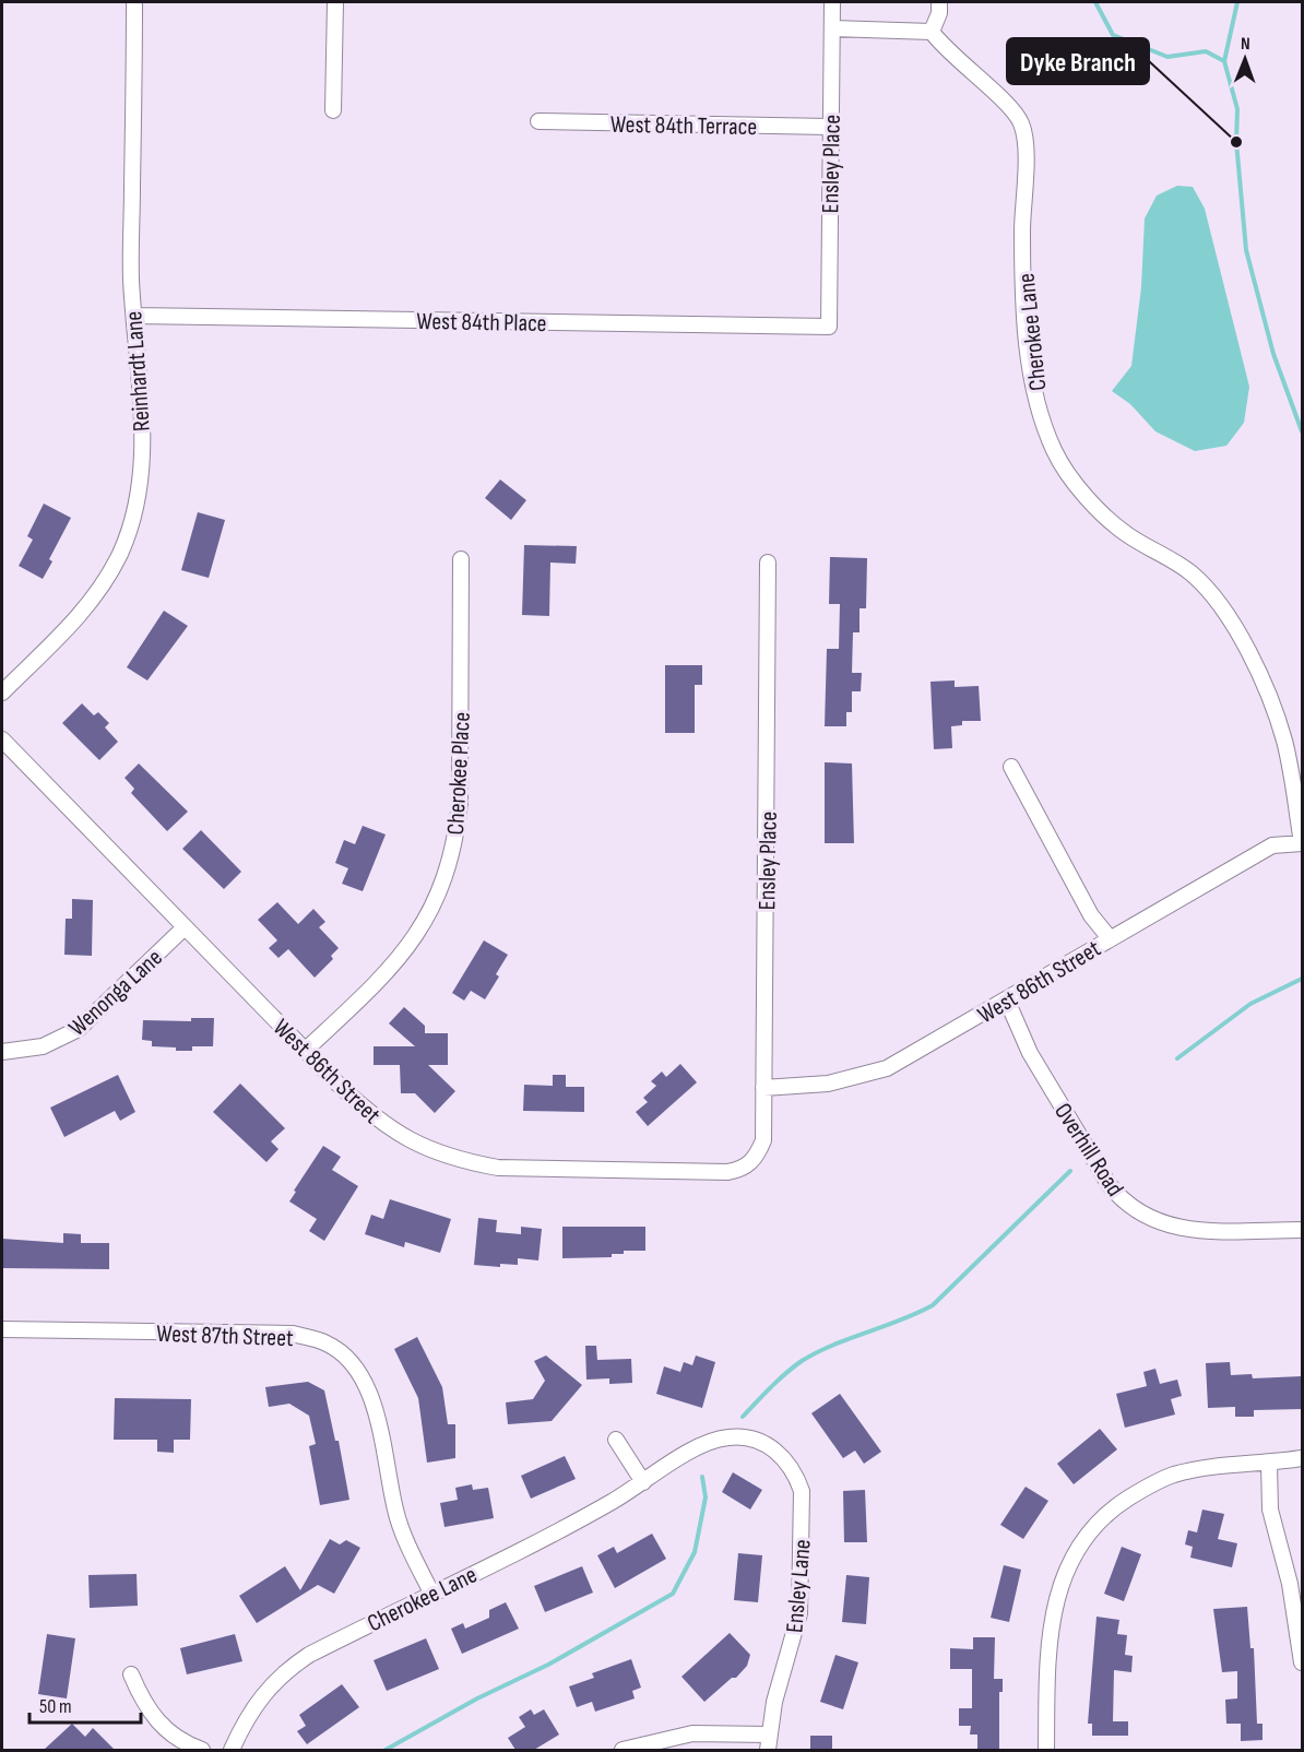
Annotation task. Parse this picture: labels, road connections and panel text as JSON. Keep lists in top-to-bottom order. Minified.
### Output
{"streets":{"street":["West 84th Terrace","Ensley Place","West 84th Place","Cherokee Lane","Reinhardt Lane","Cherokee Place","West 86th Street","Wenonga Lane","Overhill Road","West 87th Street","Ensley Lane"]},"crossings":[["West 84th Terrace","Ensley Place"],["Ensley Place","West 84th Place"],["Ensley Place","West 86th Street"],["West 84th Place","Reinhardt Lane"],["Cherokee Lane","West 86th Street"],["Cherokee Lane","West 87th Street"],["Cherokee Lane","Ensley Lane"],["Cherokee Place","West 86th Street"],["West 86th Street","Wenonga Lane"],["West 86th Street","Overhill Road"]],"places":["Dyke Branch"],"scale_bar":"50 m","north":"top"}
